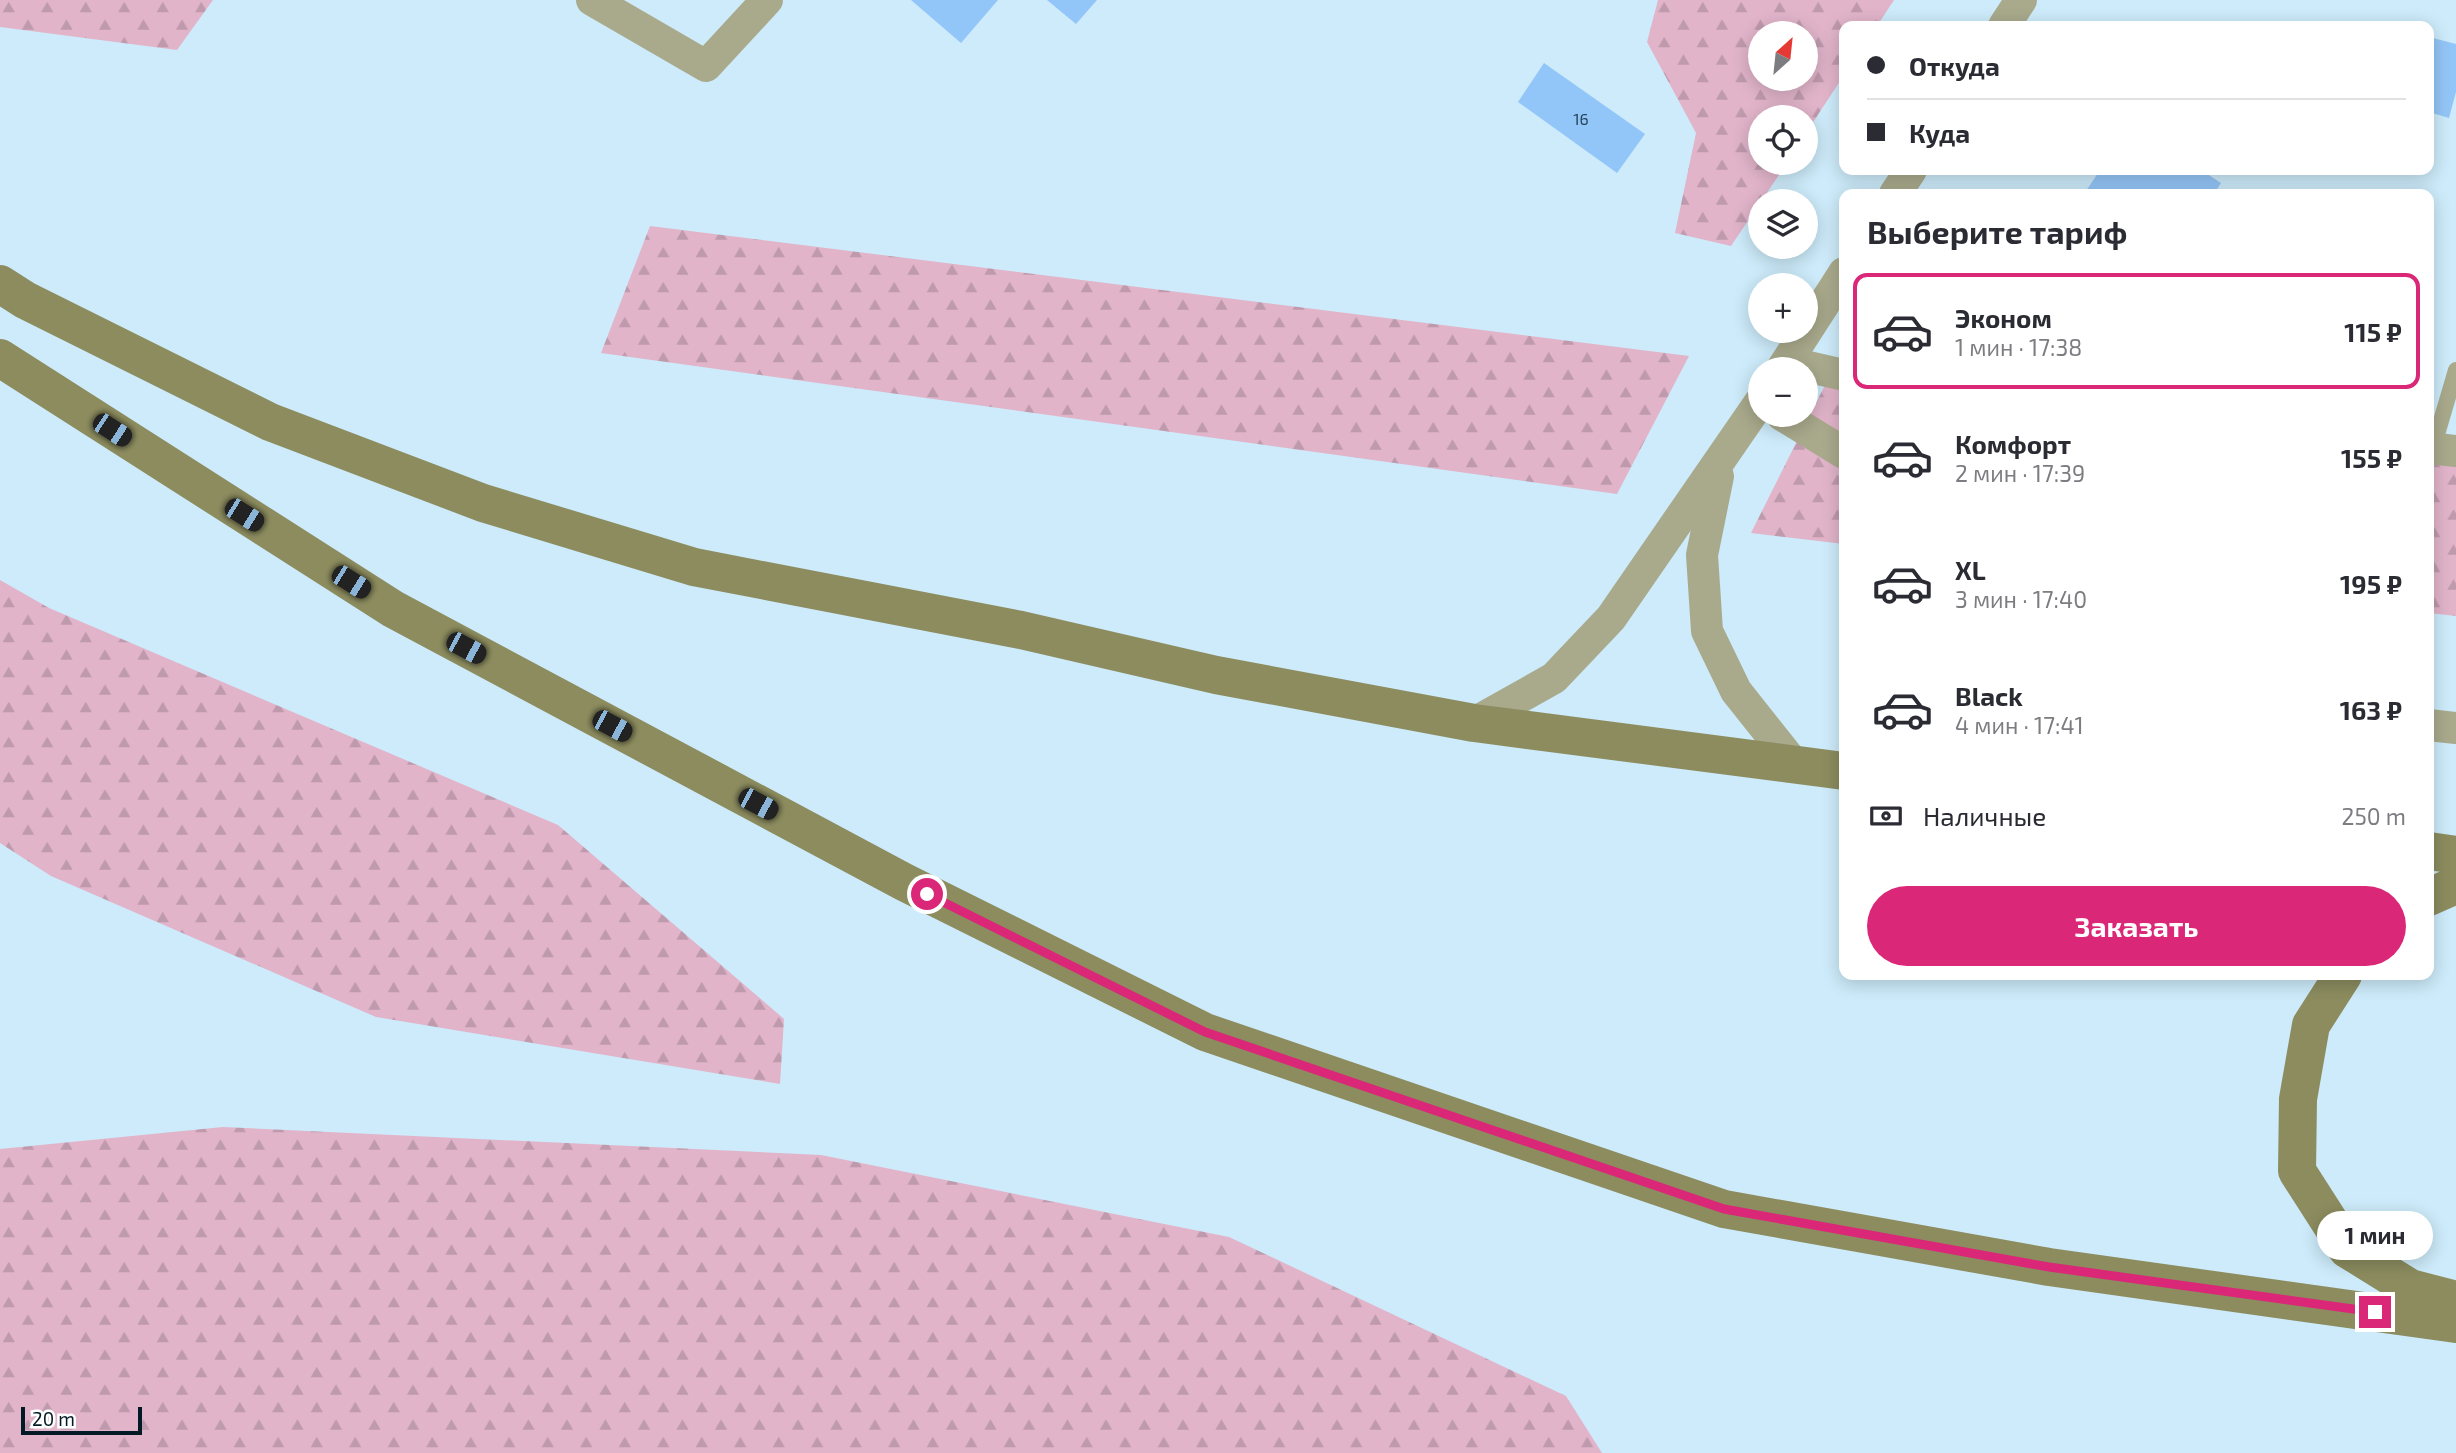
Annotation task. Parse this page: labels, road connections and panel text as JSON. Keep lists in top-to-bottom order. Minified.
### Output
{"house_numbers":["16"],"scale_bar":"20 m","north":"top right","page":{"map_buttons":["+","−"],"banner":["Откуда","Куда"],"heading":"Выберите тариф","list":[{"name":"Эконом","note":"1 мин · 17:38","value":"115 ₽"},{"name":"Комфорт","note":"2 мин · 17:39","value":"155 ₽"},{"name":"XL","note":"3 мин · 17:40","value":"195 ₽"},{"name":"Black","note":"4 мин · 17:41","value":"163 ₽"}],"pay":["Наличные","250 m"],"buttons":"Заказать","bubble":"1 мин","scale":"20 m"}}
